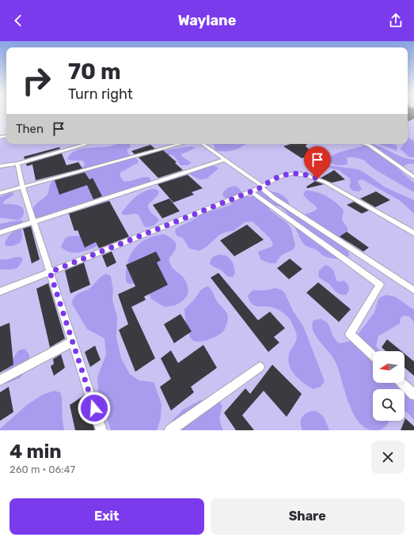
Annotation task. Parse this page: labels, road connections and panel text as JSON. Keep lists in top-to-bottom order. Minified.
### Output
{"north":"left","page":{"header":"Waylane","turn":["70 m","Turn right"],"then":"Then","heading":["4 min","260 m · 06:47"],"buttons":["Exit","Share"]}}
